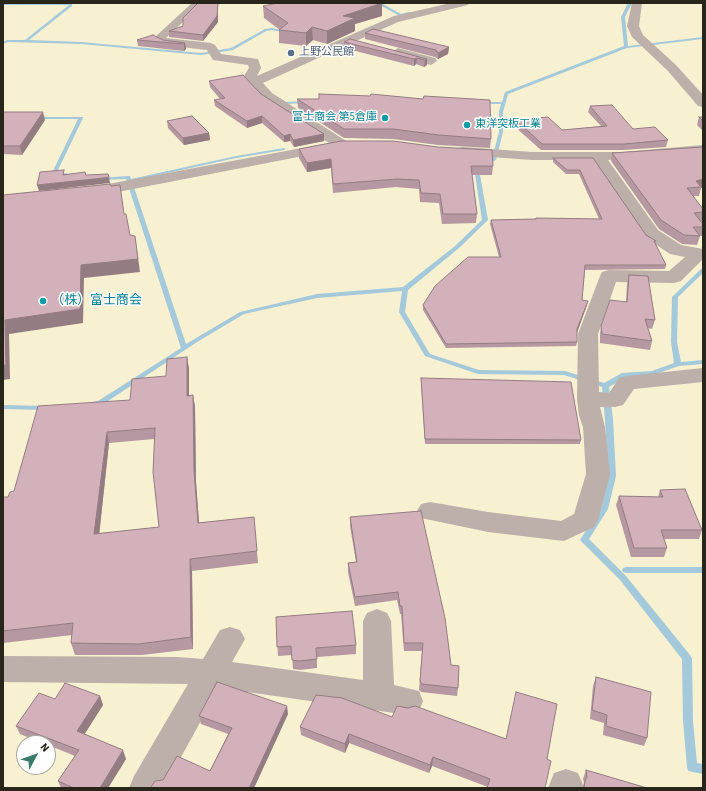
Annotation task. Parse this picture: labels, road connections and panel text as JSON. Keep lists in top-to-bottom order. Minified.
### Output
{"places":["上野公民館","富士商会 第5倉庫","東洋突板工業","（株）富士商会"],"north":"top right"}
